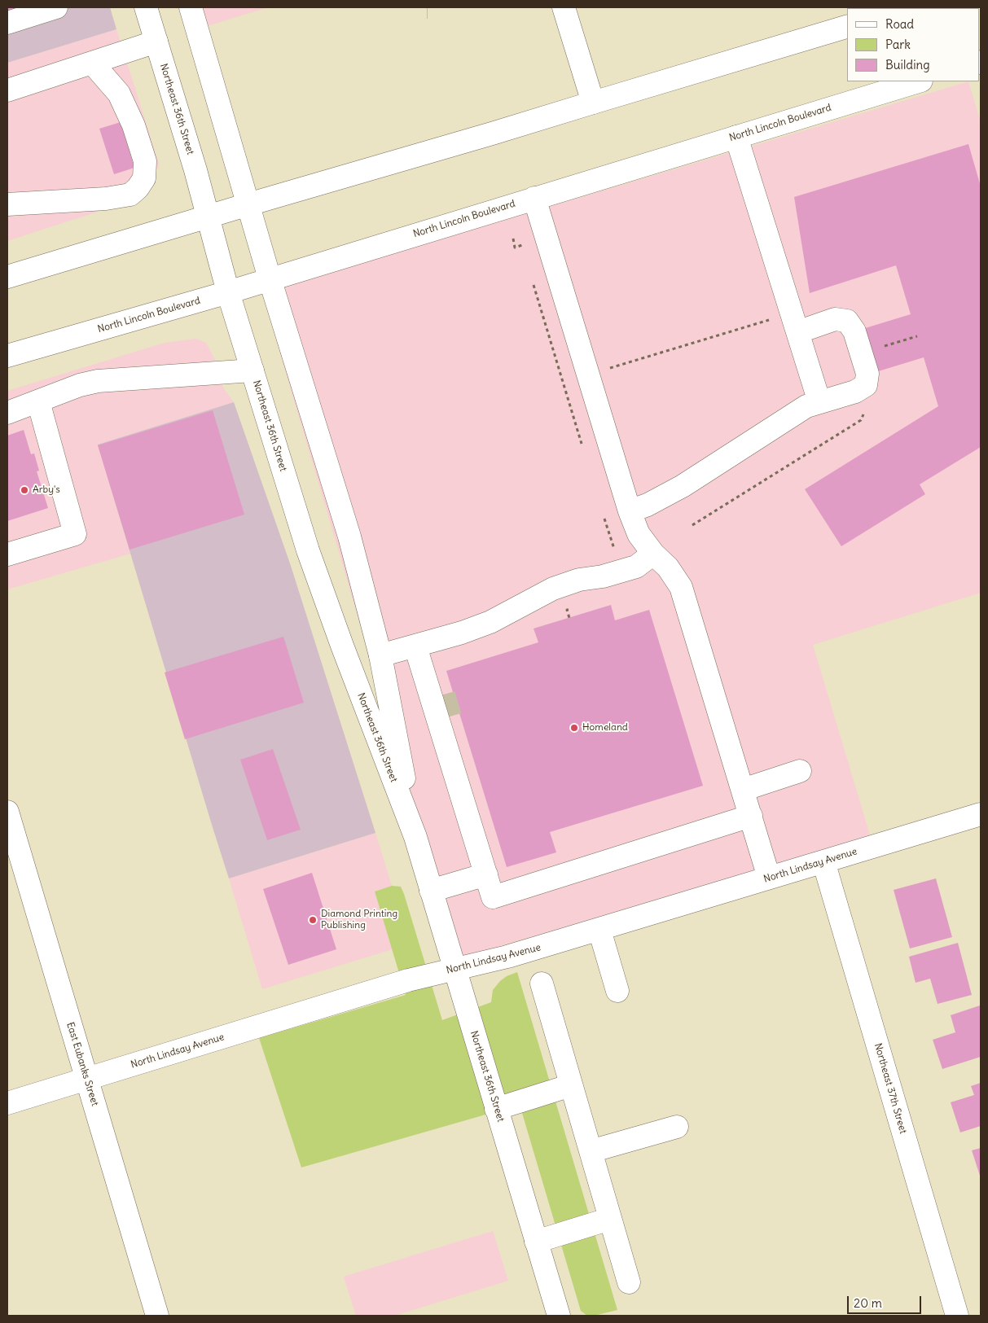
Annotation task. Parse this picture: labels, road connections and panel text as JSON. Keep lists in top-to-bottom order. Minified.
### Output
{"streets":{"main road":["Northeast 36th Street","North Lincoln Boulevard","North Lindsay Avenue","East Eubanks Street","Northeast 37th Street"]},"crossings":[["Northeast 36th Street","North Lincoln Boulevard"],["Northeast 36th Street","North Lindsay Avenue"],["North Lindsay Avenue","East Eubanks Street"],["North Lindsay Avenue","Northeast 37th Street"]],"places":["Arby's","Homeland","Diamond Printing Publishing"],"legend":["Road","Park","Building"],"scale_bar":"20 m"}
